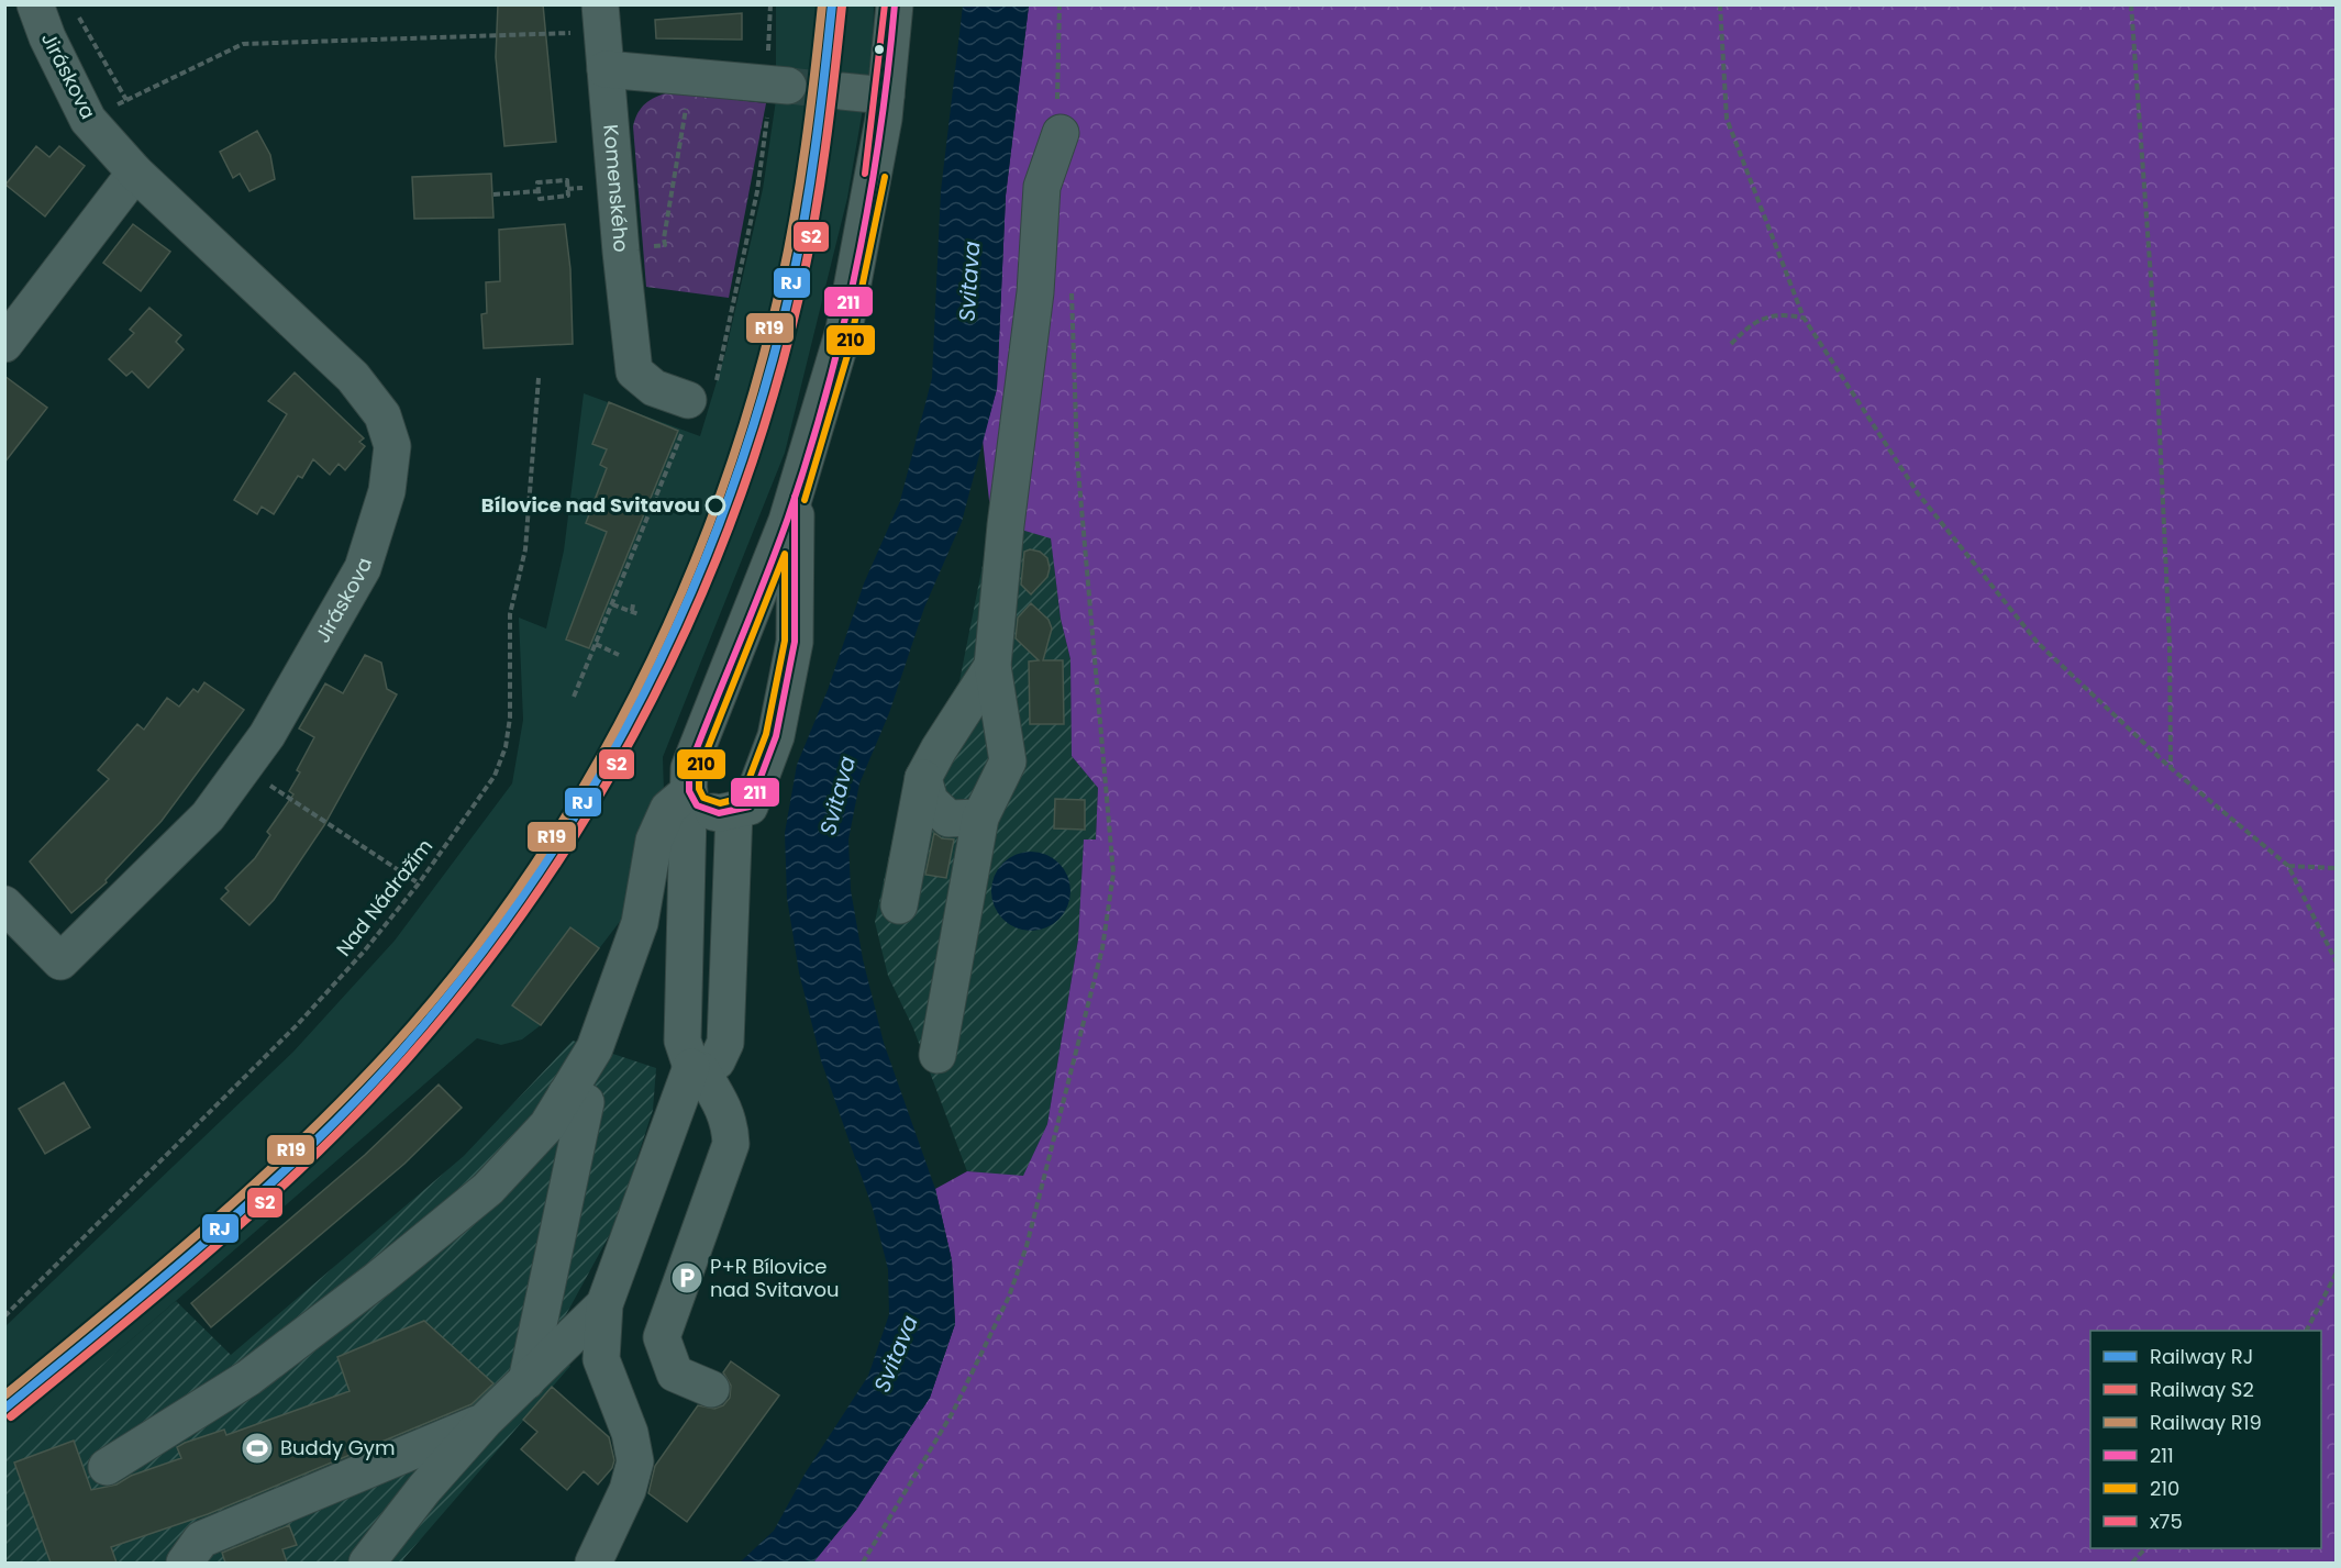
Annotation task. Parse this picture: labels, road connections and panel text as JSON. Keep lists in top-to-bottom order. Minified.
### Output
{"streets":{"street":["Jiráskova","Komenského"],"path":["Nad Nádražím"]},"water":["Svitava"],"places":{"other":["Bílovice nad Svitavou"],"parking":["P+R Bílovice nad Svitavou"],"sports":["Buddy Gym"]},"lines":["rail line RJ","rail line R19","transit line 211","transit line x75","rail line S2","transit line 210"],"legend":["Railway RJ","Railway S2","Railway R19","211","210","x75"]}
